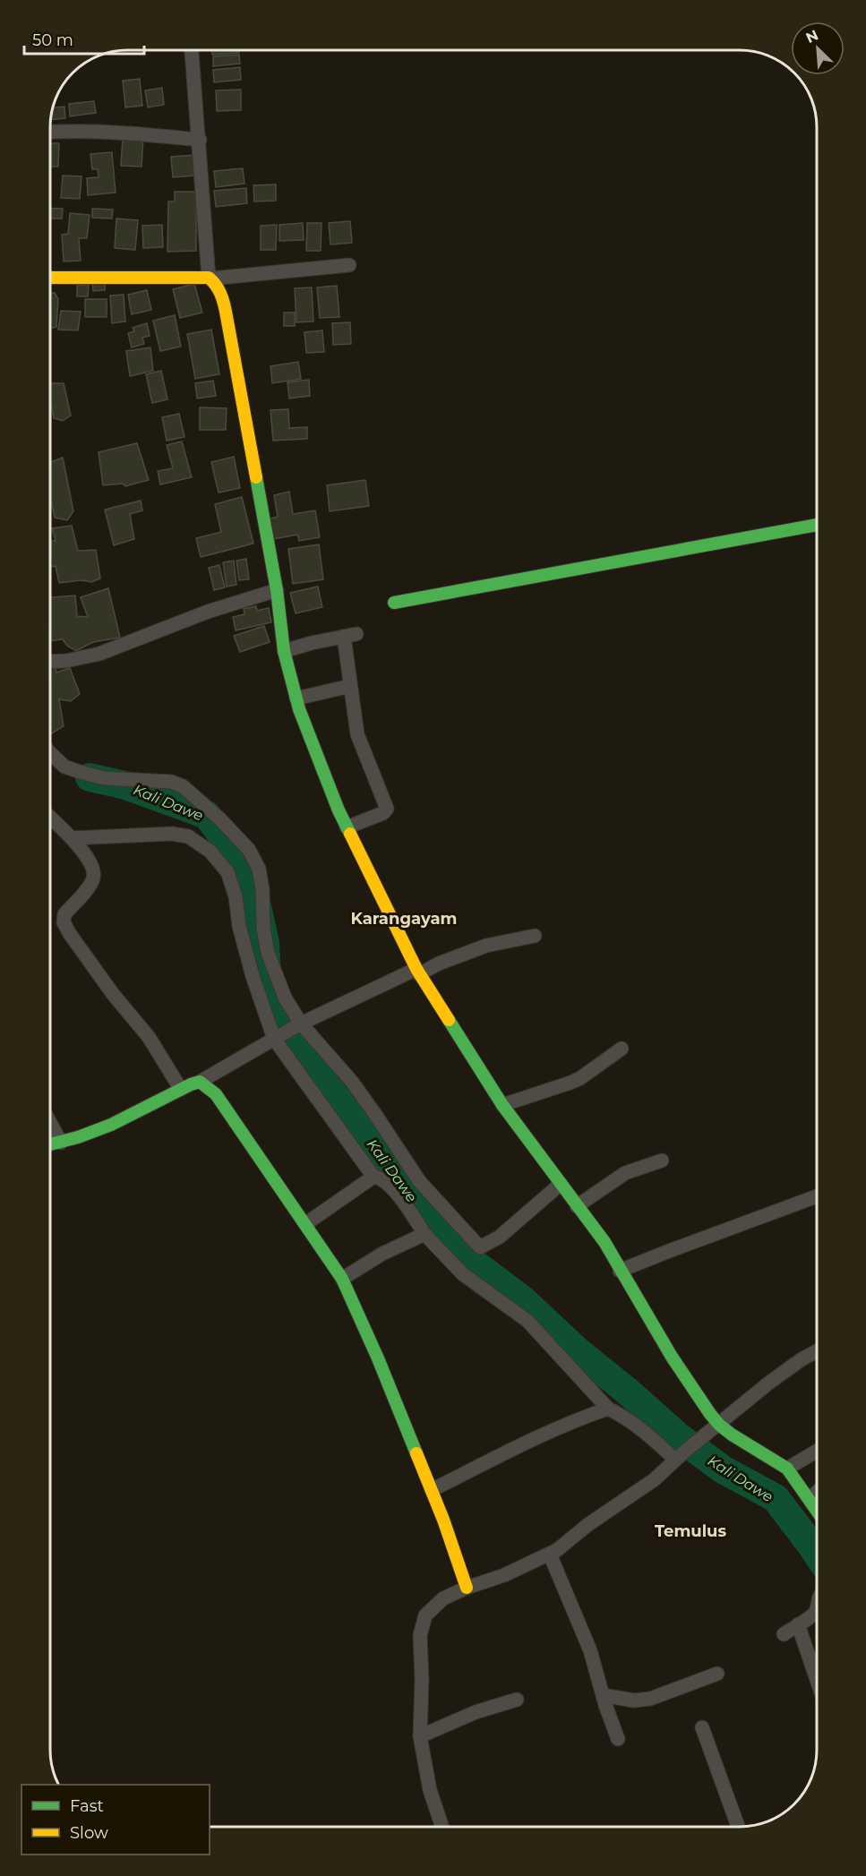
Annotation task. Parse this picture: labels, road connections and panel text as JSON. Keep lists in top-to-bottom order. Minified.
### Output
{"districts":["Karangayam","Temulus"],"water":["Kali Dawe"],"legend":["Fast","Slow"],"scale_bar":"50 m","north":"top left"}
